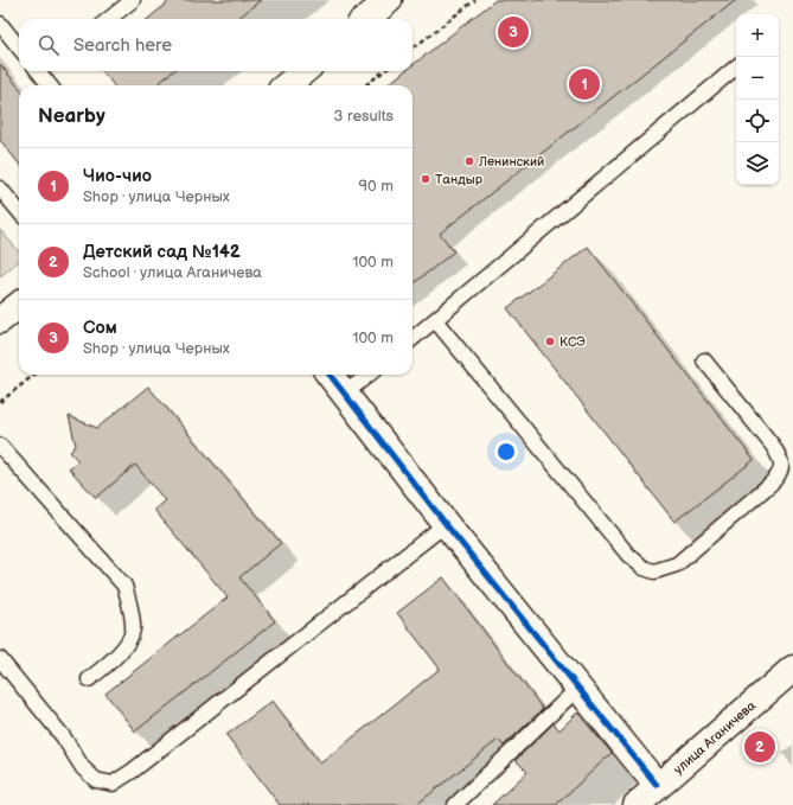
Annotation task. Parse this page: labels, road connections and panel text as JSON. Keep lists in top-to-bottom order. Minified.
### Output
{"streets":{"street":["улица Аганичева"]},"places":["Ленинский","Тандыр","КСЭ"],"page":{"map_buttons":["+","−"],"pins":["3","1","2"],"search":"Search here","heading":["Nearby","3 results"],"list":[{"mark":"1","name":"Чио-чио","note":"Shop · улица Черных","value":"90 m"},{"mark":"2","name":"Детский сад №142","note":"School · улица Аганичева","value":"100 m"},{"mark":"3","name":"Сом","note":"Shop · улица Черных","value":"100 m"}]}}
